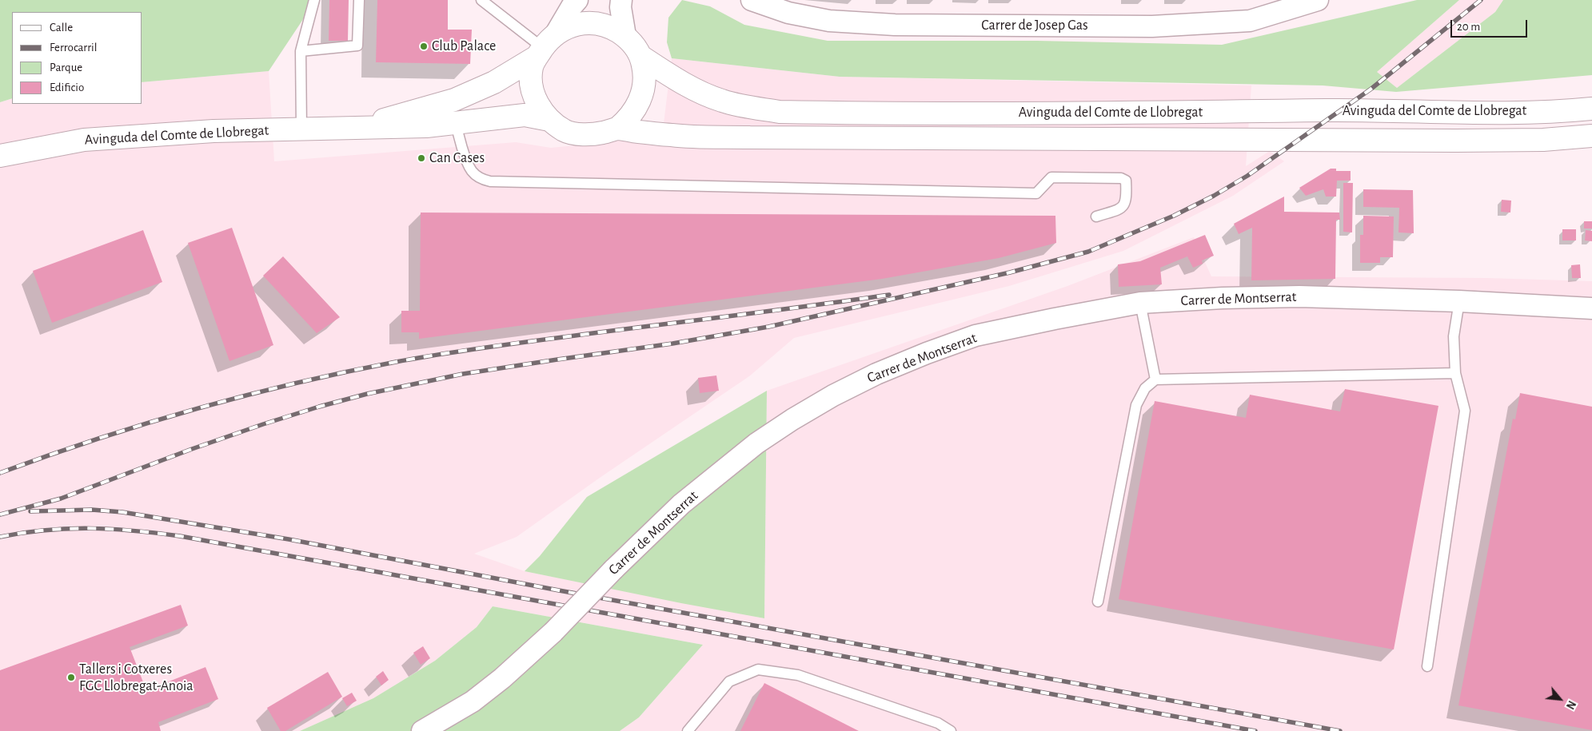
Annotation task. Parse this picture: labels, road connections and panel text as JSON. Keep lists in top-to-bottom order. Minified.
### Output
{"streets":{"main road":["Avinguda del Comte de Llobregat"],"street":["Carrer de Josep Gas","Carrer de Montserrat"]},"places":["Club Palace","Can Cases","Tallers i Cotxeres FGC Llobregat-Anoia"],"legend":["Calle","Ferrocarril","Parque","Edificio"],"scale_bar":"20 m","north":"bottom right"}
